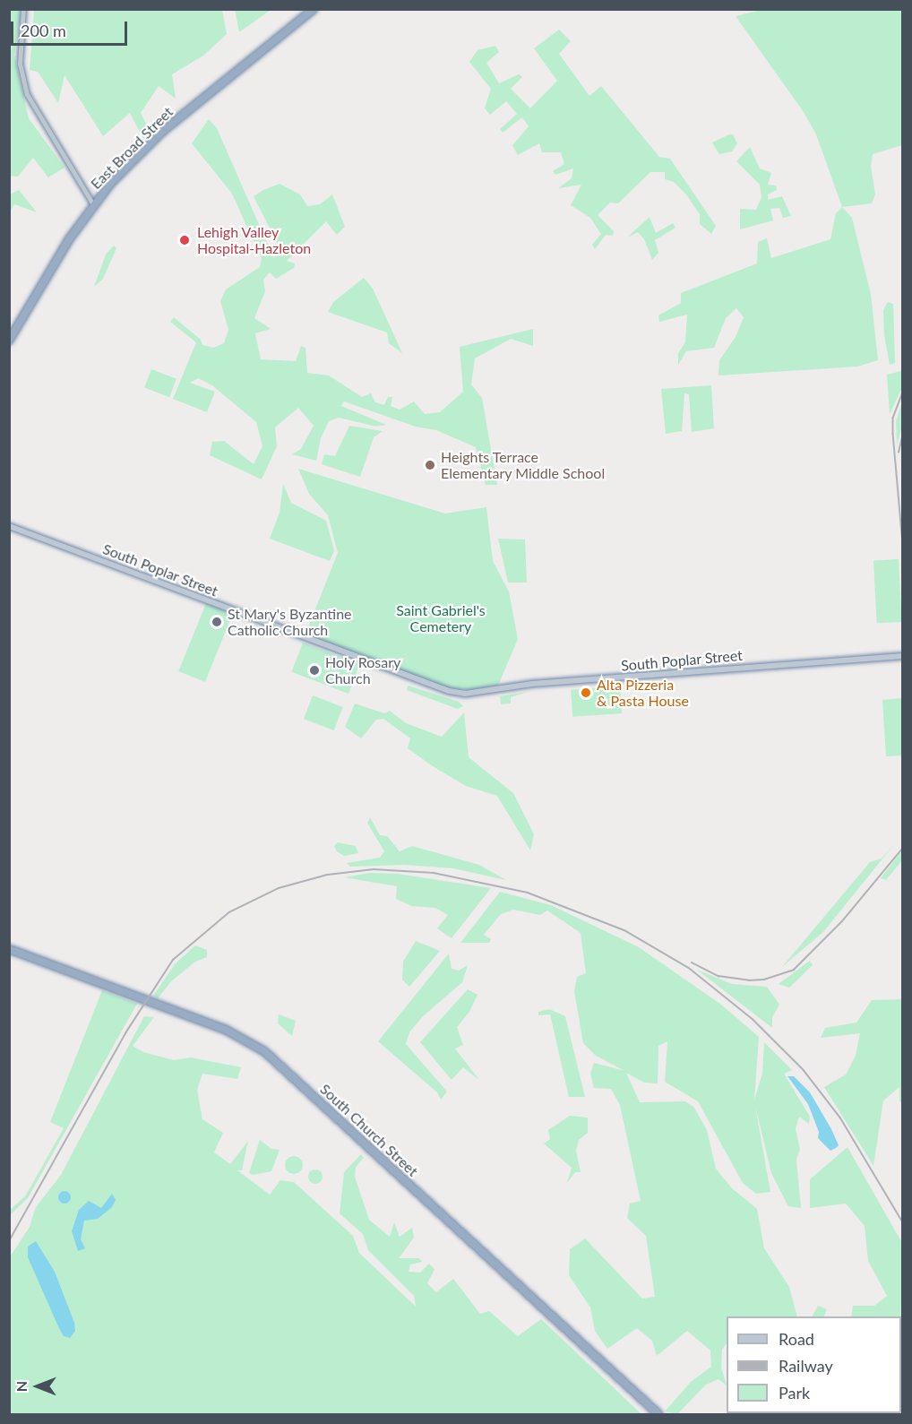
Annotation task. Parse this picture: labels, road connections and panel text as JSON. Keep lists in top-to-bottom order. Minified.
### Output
{"streets":{"highway":["East Broad Street","South Church Street"],"main road":["South Poplar Street"]},"parks":["Saint Gabriel's Cemetery"],"places":["Lehigh Valley Hospital-Hazleton","Heights Terrace Elementary Middle School","St Mary's Byzantine Catholic Church","Holy Rosary Church","Alta Pizzeria & Pasta House"],"legend":["Road","Railway","Park"],"scale_bar":"200 m","north":"left"}
